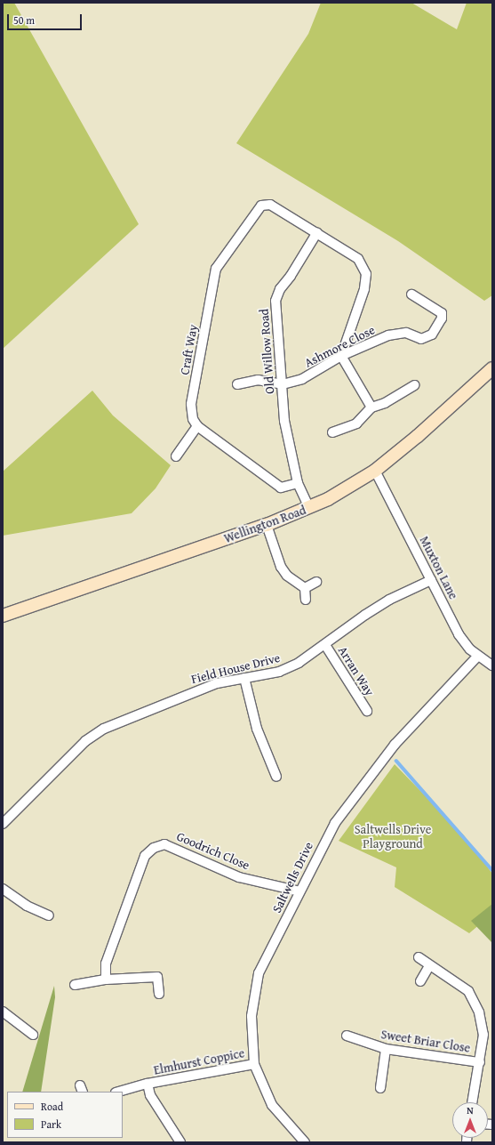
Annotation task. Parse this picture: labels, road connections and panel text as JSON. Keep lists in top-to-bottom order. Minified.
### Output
{"streets":{"street":["Ashmore Close","Craft Way","Old Willow Road","Wellington Road","Muxton Lane","Field House Drive","Arran Way","Goodrich Close","Saltwells Drive","Sweet Briar Close","Elmhurst Coppice"]},"crossings":[["Ashmore Close","Old Willow Road"],["Craft Way","Old Willow Road"],["Wellington Road","Muxton Lane"],["Muxton Lane","Field House Drive"],["Muxton Lane","Saltwells Drive"],["Field House Drive","Arran Way"],["Goodrich Close","Saltwells Drive"],["Saltwells Drive","Elmhurst Coppice"]],"parks":["Saltwells Drive Playground"],"legend":["Road","Park"],"scale_bar":"50 m","north":"top"}
